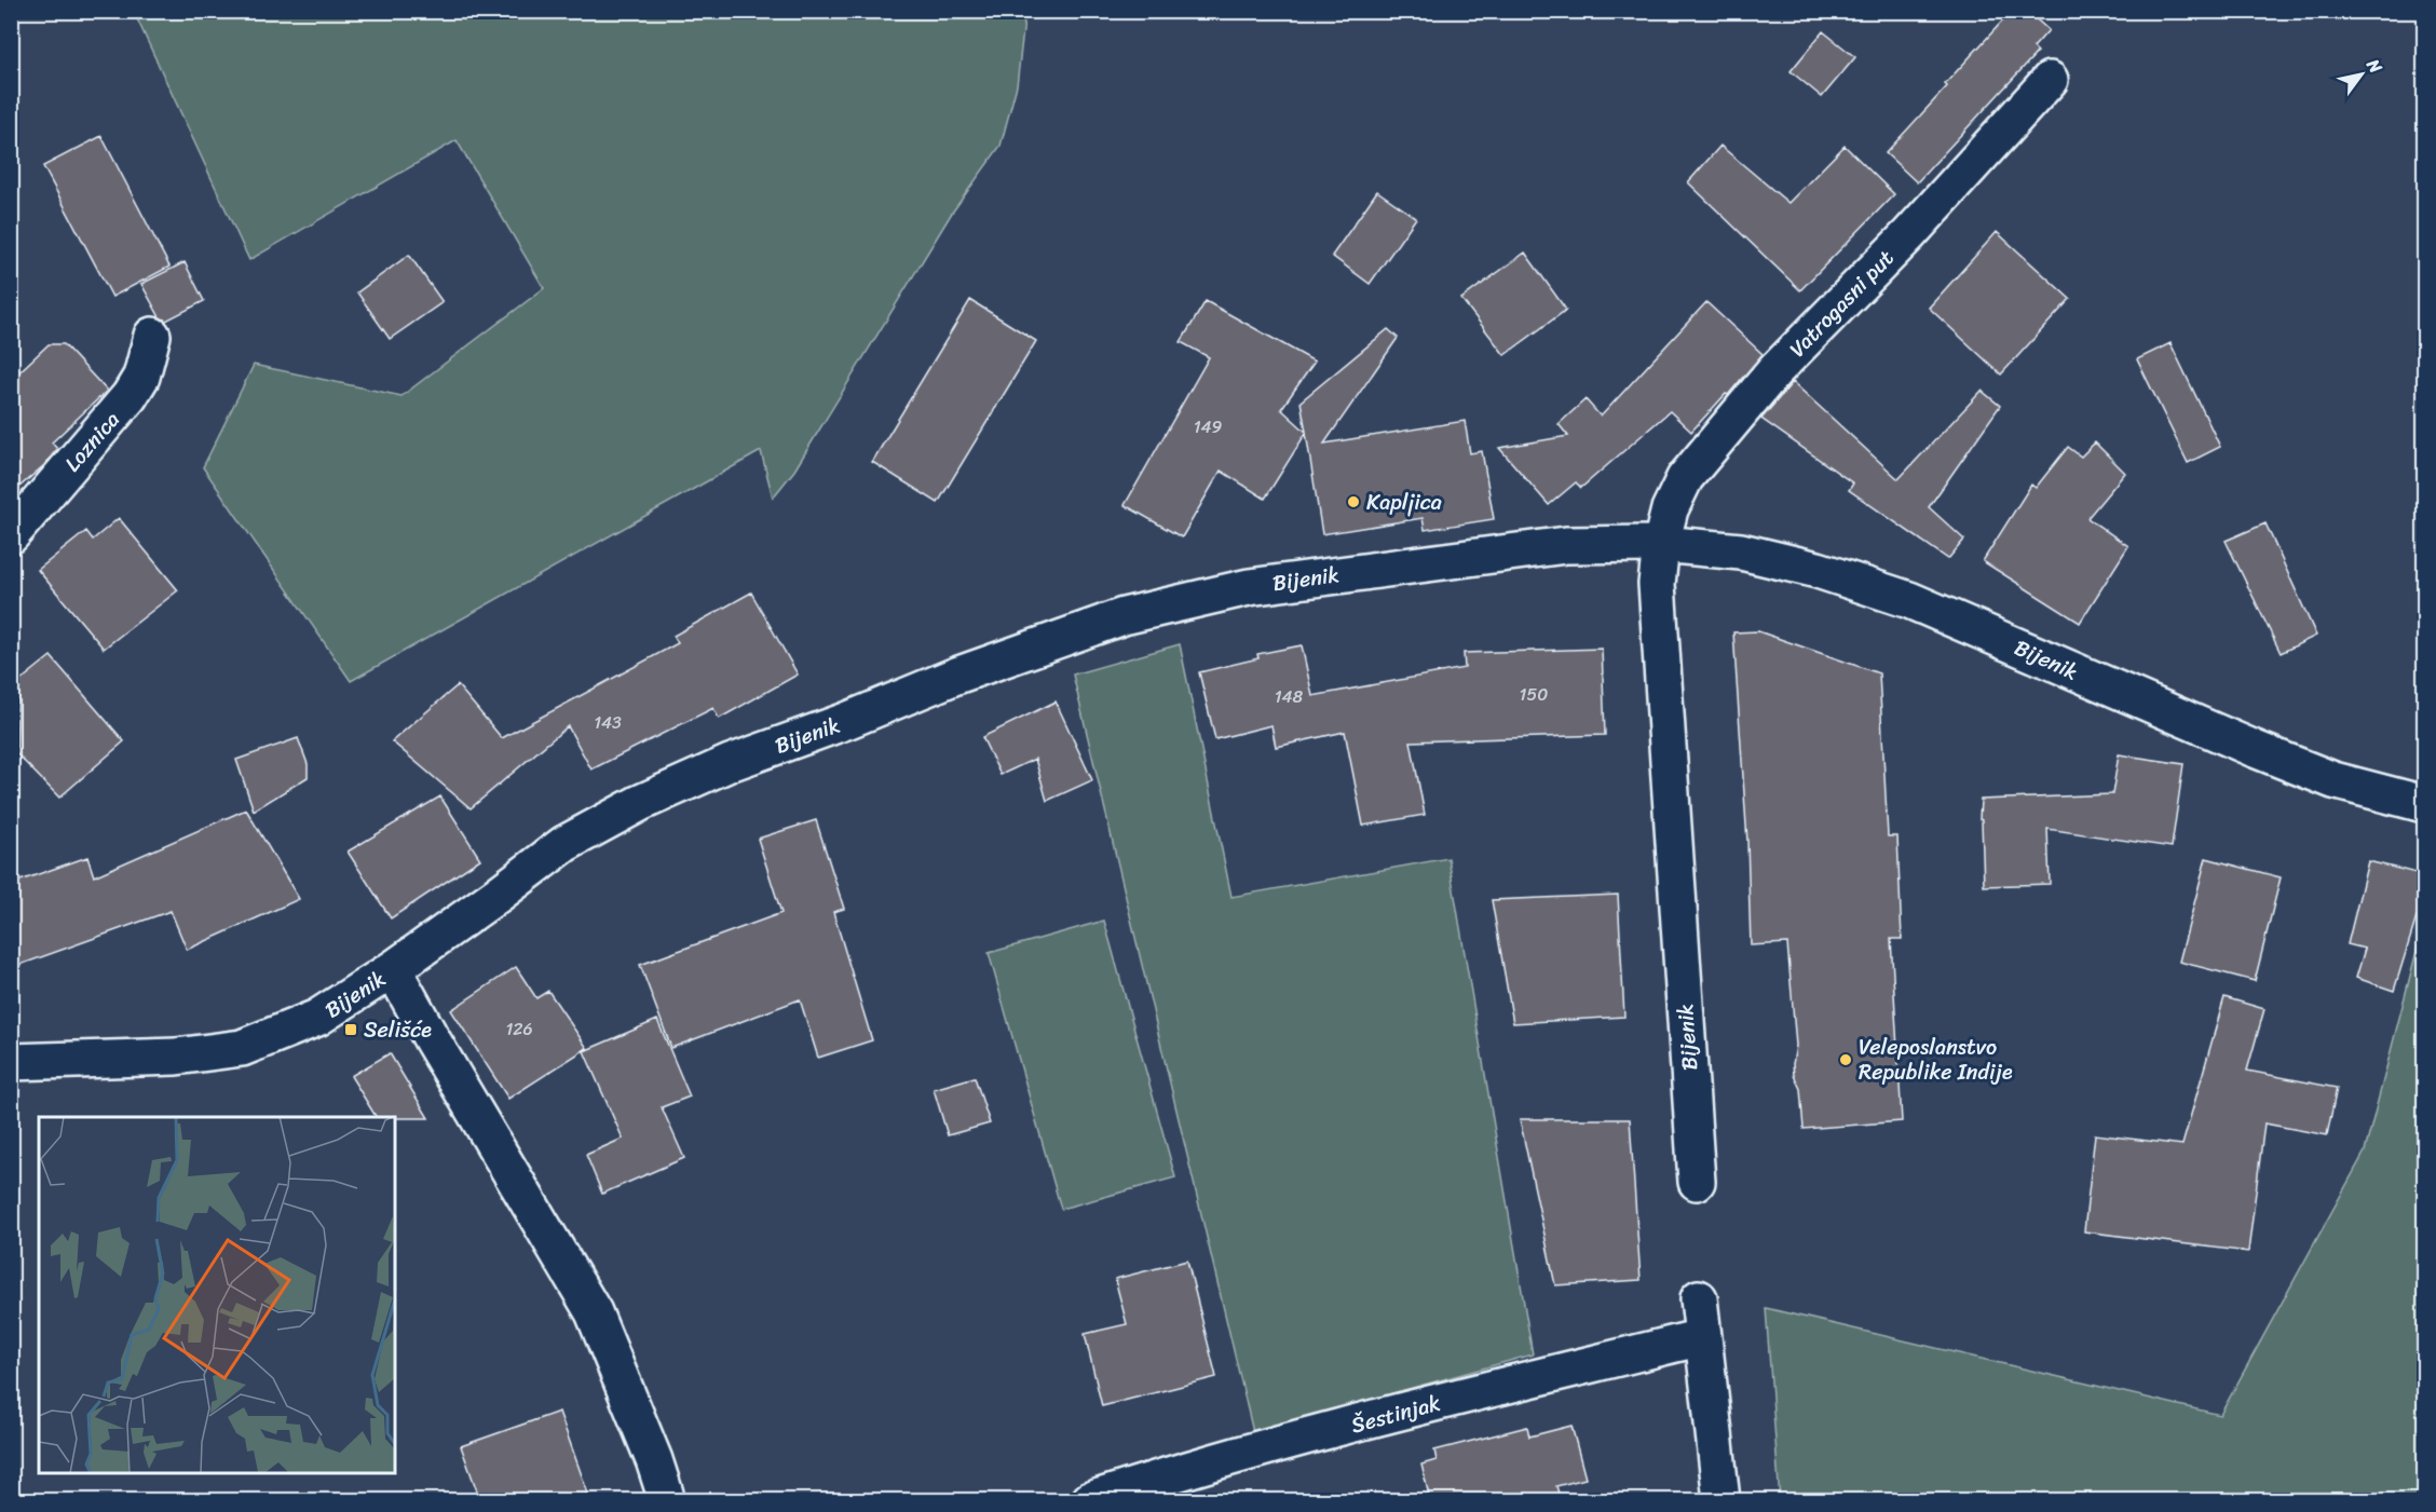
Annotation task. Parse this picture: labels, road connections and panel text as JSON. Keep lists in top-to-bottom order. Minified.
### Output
{"streets":{"street":["Vatrogasni put","Loznica","Bijenik","Šestinjak"]},"crossings":[["Vatrogasni put","Bijenik"]],"places":{"other":["Kapljica","Veleposlanstvo Republike Indije"],"transit":["Selišće"]},"house_numbers":["149","150","148","143","126"],"north":"top right"}
